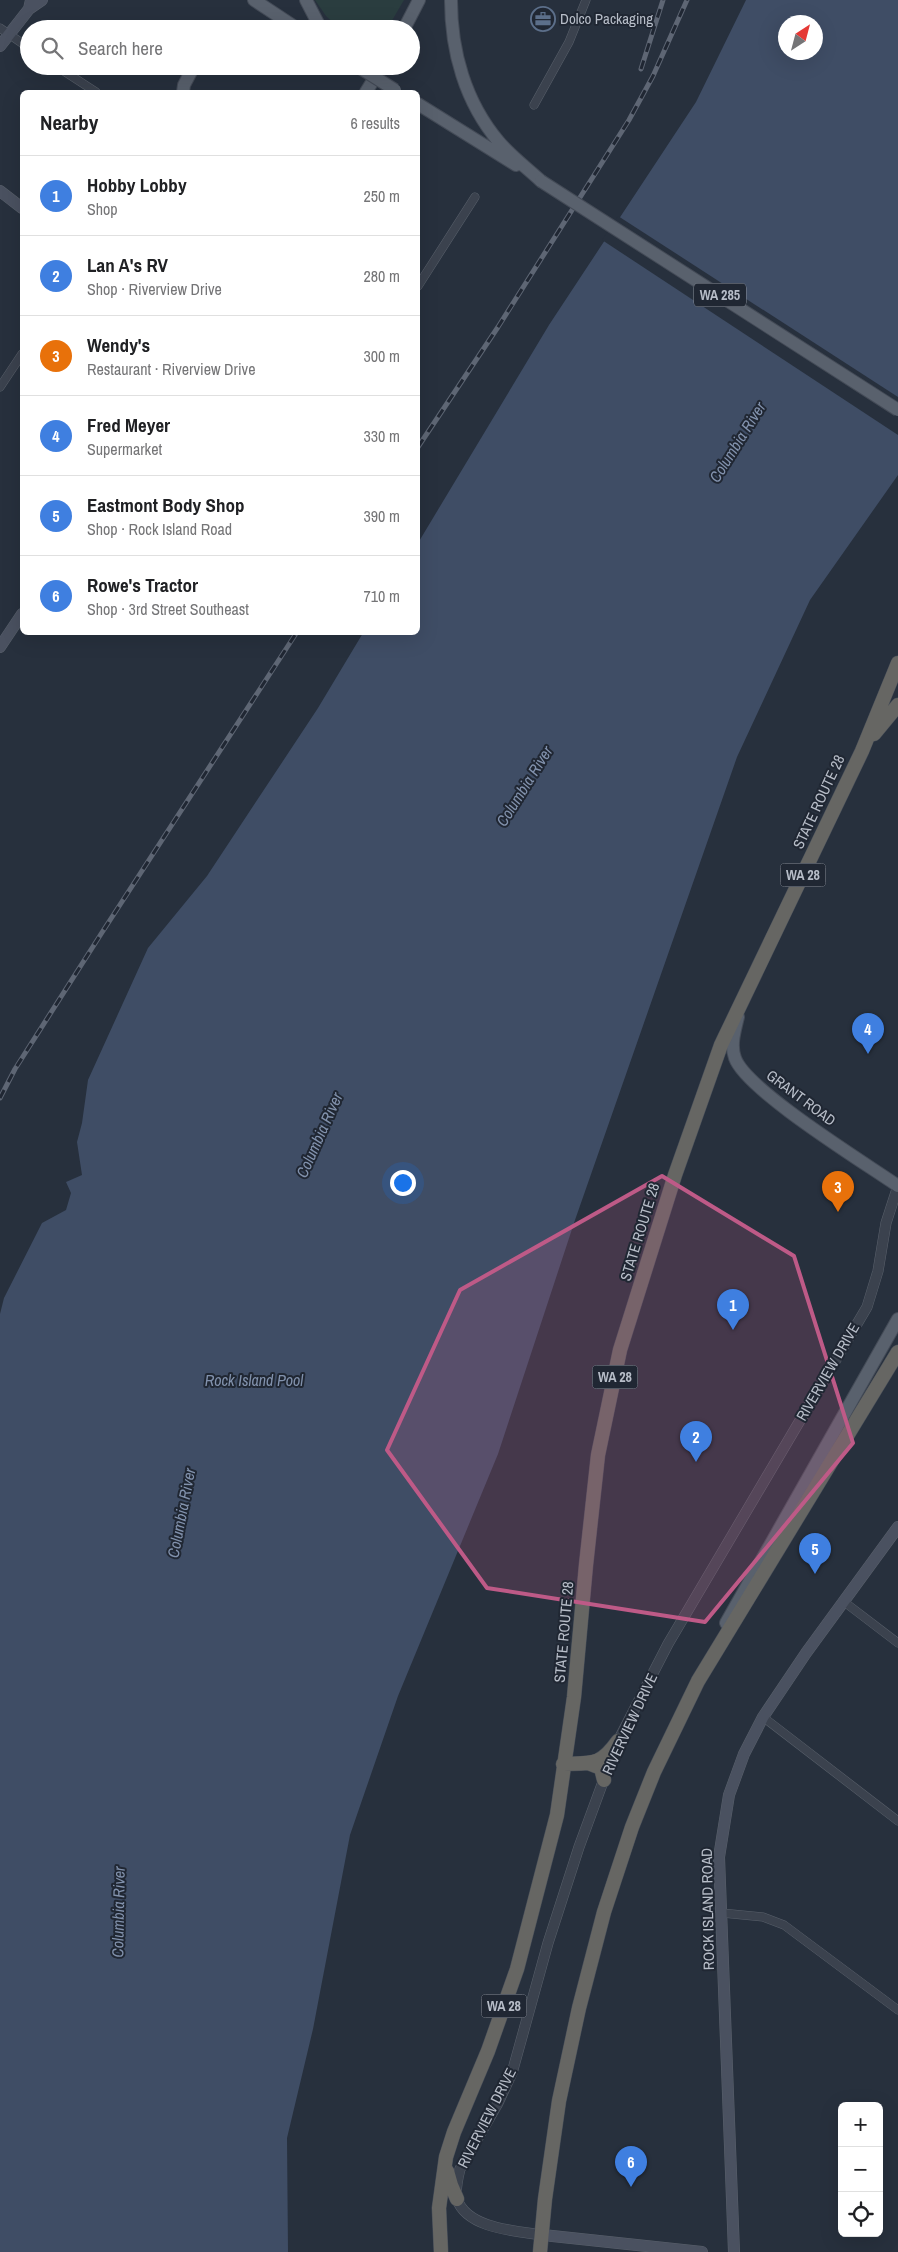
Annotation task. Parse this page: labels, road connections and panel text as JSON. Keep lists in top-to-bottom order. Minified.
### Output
{"streets":{"highway":["STATE ROUTE 28","WA 28"],"main road":["WA 285","GRANT ROAD","ROCK ISLAND ROAD"],"street":["RIVERVIEW DRIVE"]},"crossings":[["STATE ROUTE 28","WA 28"],["STATE ROUTE 28","GRANT ROAD"],["GRANT ROAD","RIVERVIEW DRIVE"]],"water":["Columbia River","Rock Island Pool"],"places":{"office":["Dolco Packaging"]},"north":"top right","page":{"search":"Search here","heading":["Nearby","6 results"],"list":[{"mark":"1","name":"Hobby Lobby","note":"Shop","value":"250 m"},{"mark":"2","name":"Lan A's RV","note":"Shop · Riverview Drive","value":"280 m"},{"mark":"3","name":"Wendy's","note":"Restaurant · Riverview Drive","value":"300 m"},{"mark":"4","name":"Fred Meyer","note":"Supermarket","value":"330 m"},{"mark":"5","name":"Eastmont Body Shop","note":"Shop · Rock Island Road","value":"390 m"},{"mark":"6","name":"Rowe's Tractor","note":"Shop · 3rd Street Southeast","value":"710 m"}],"pins":["4","3","1","2","5","6"],"map_buttons":["+","−"]}}
